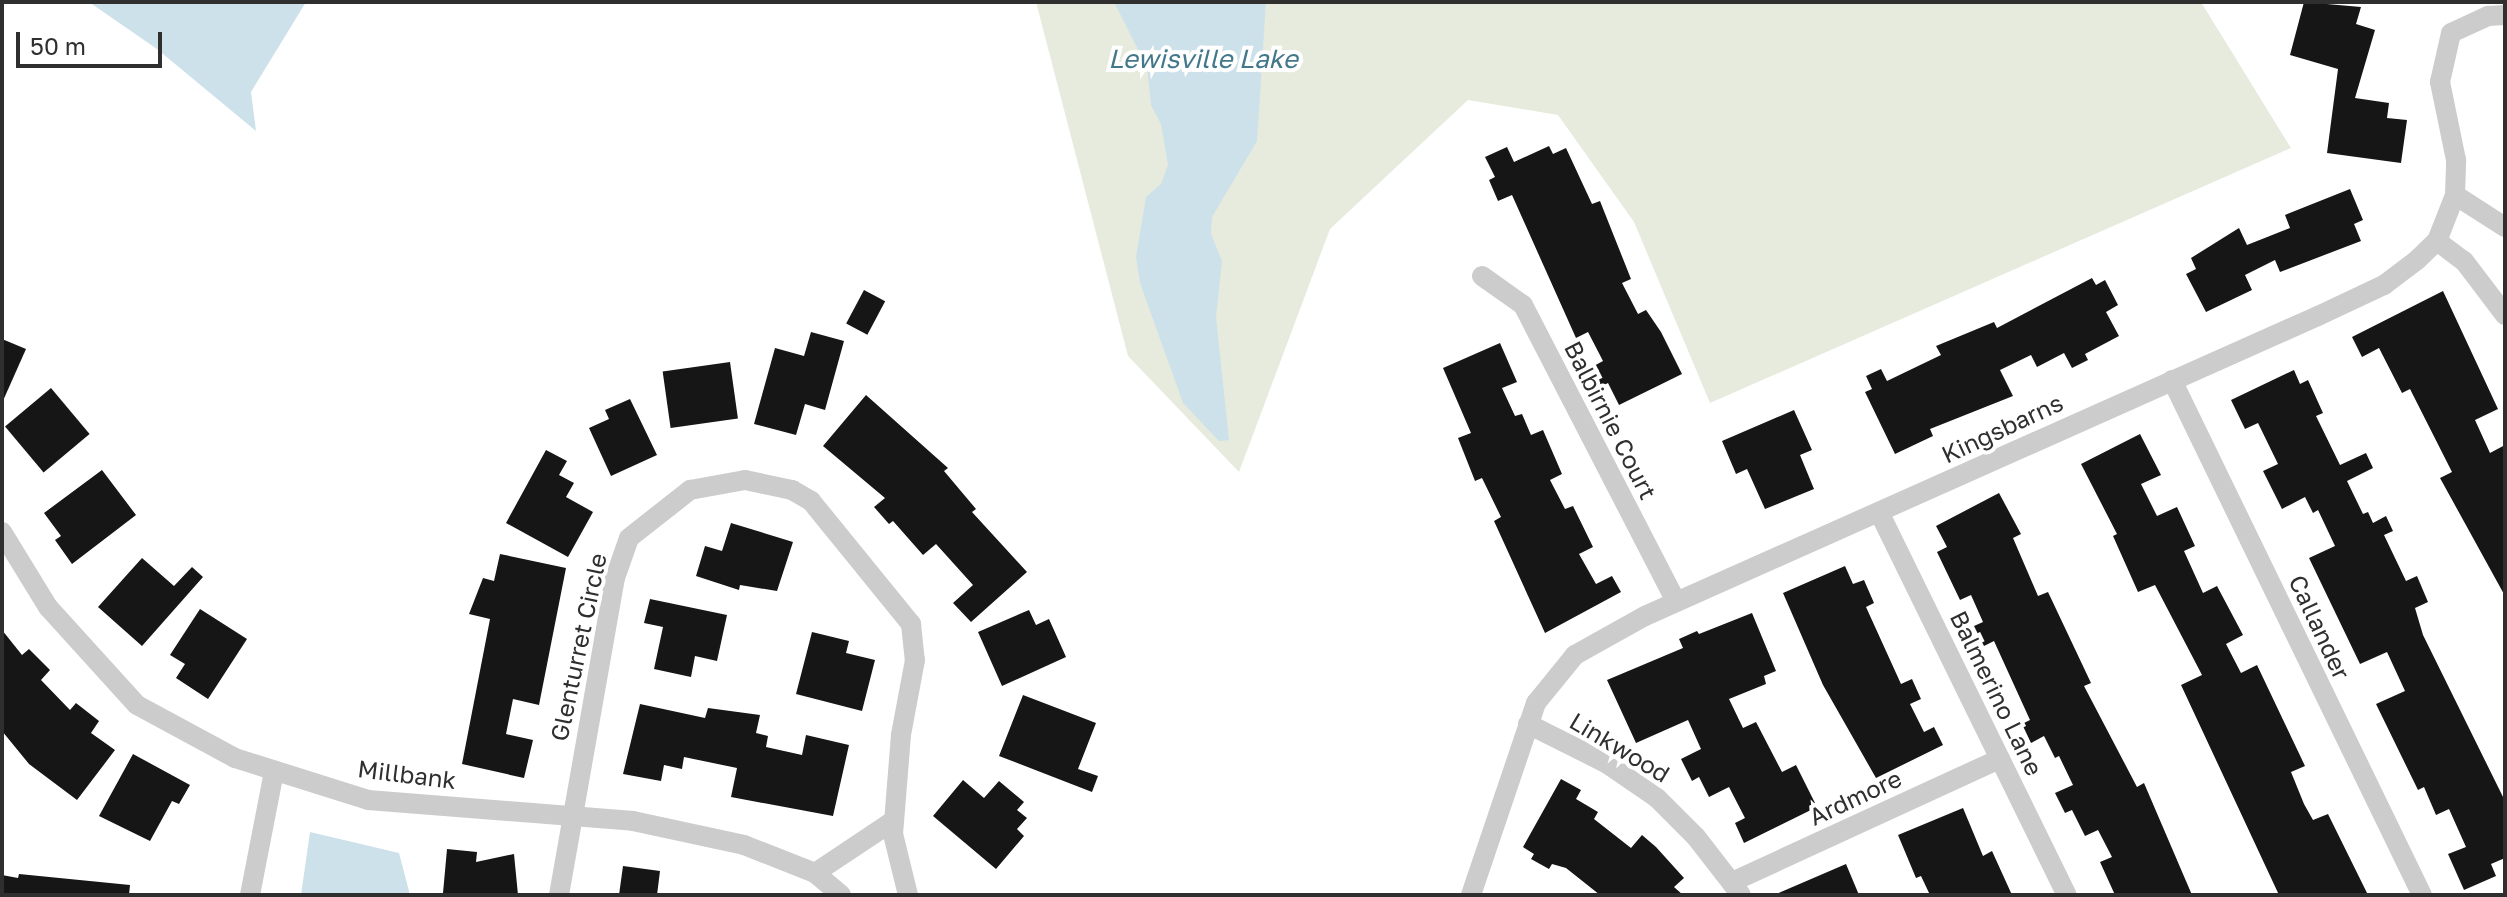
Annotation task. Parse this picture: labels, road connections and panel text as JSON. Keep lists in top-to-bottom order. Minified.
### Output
{"streets":{"street":["Balbirnie Court","Kingsbarns","Callander","Glenturret Circle","Balmerino Lane","Linkwood","Millbank","Ardmore"]},"crossings":[["Balbirnie Court","Kingsbarns"],["Kingsbarns","Callander"],["Kingsbarns","Balmerino Lane"],["Kingsbarns","Linkwood"],["Glenturret Circle","Millbank"],["Balmerino Lane","Ardmore"],["Linkwood","Ardmore"]],"water":["Lewisville Lake"],"scale_bar":"50 m"}
